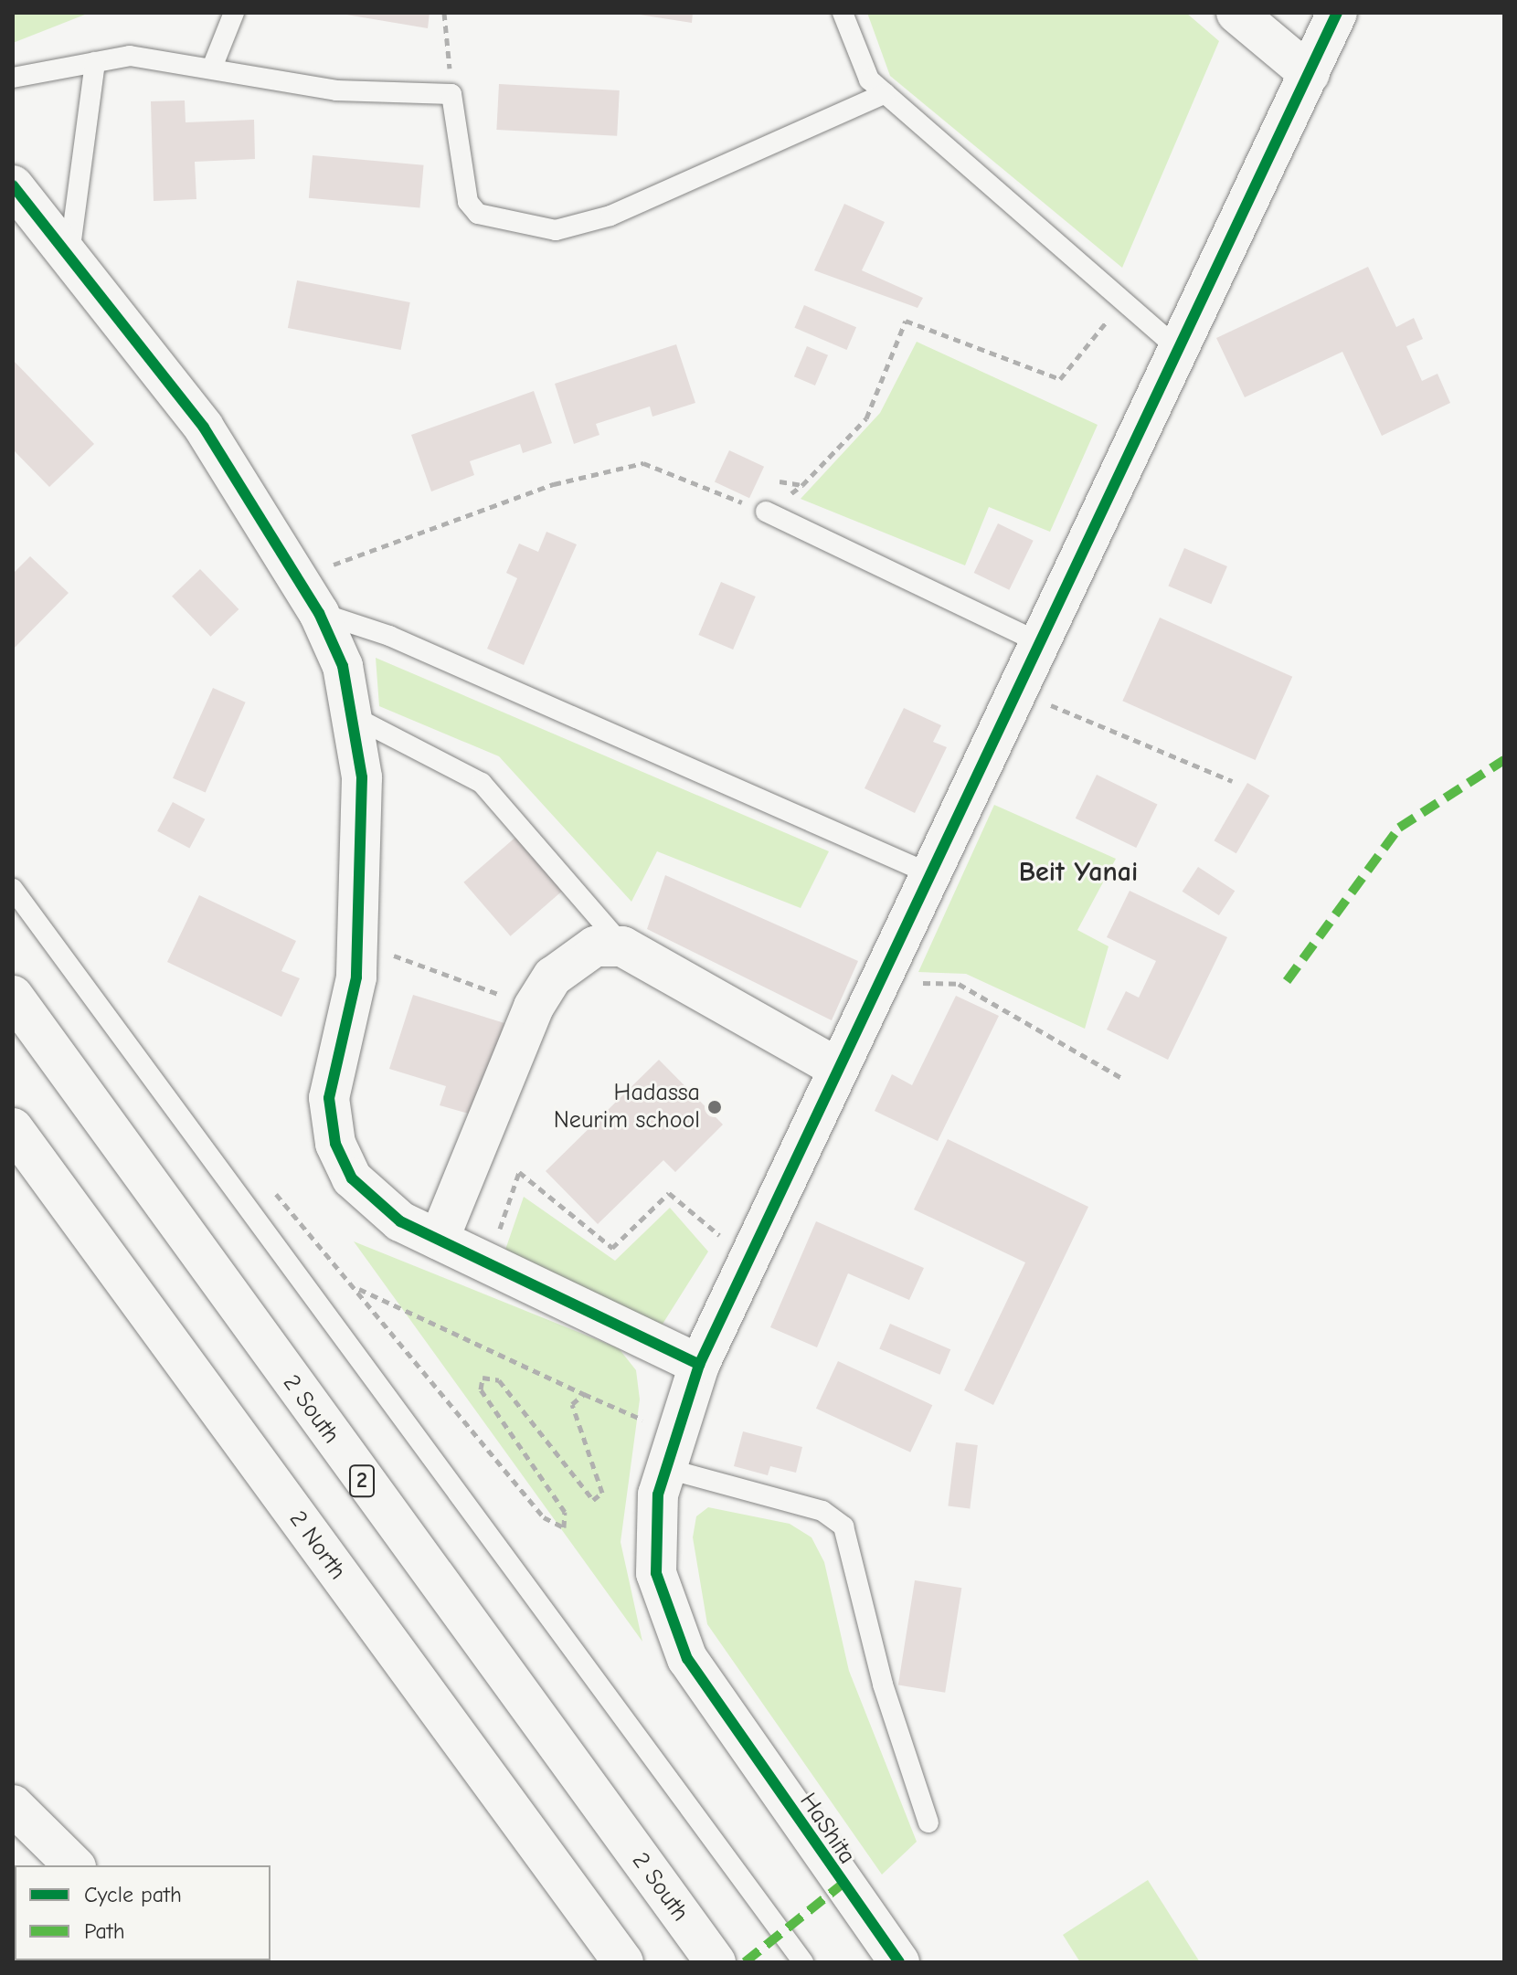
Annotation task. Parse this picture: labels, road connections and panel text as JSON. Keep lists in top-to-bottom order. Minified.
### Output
{"streets":{"main road":["2 South","2","2 North","HaShita"]},"districts":["Beit Yanai"],"places":["Hadassa Neurim school"],"legend":["Cycle path","Path"]}
